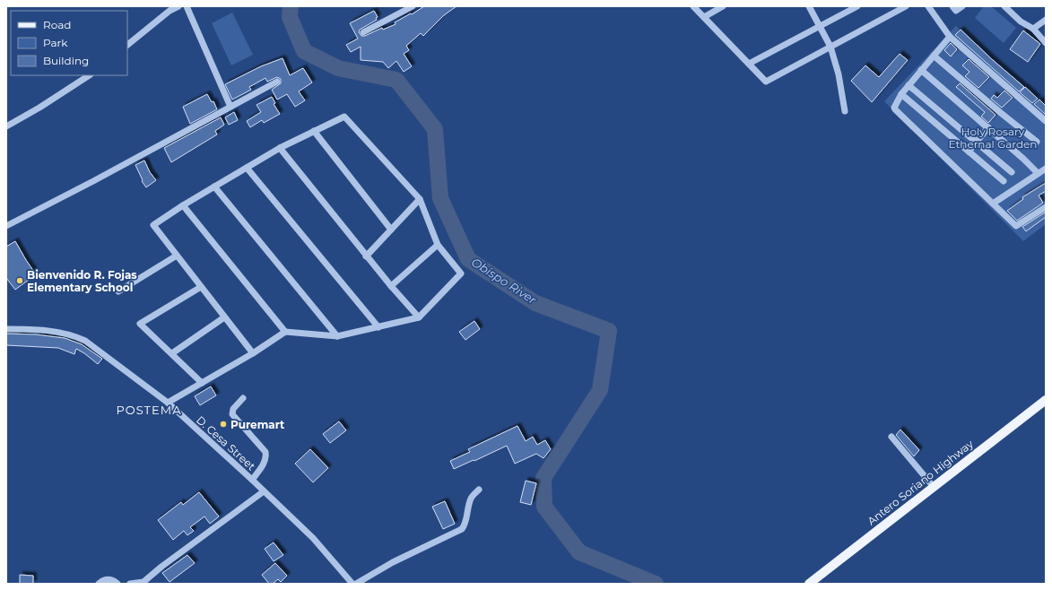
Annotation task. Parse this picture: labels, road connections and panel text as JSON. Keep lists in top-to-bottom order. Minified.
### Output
{"streets":{"main road":["Antero Soriano Highway"],"street":["D. Cesa Street"]},"districts":["POSTEMA"],"water":["Obispo River"],"parks":["Holy Rosary Ethernal Garden"],"places":["Bienvenido R. Fojas Elementary School","Puremart"],"legend":["Road","Park","Building"]}
